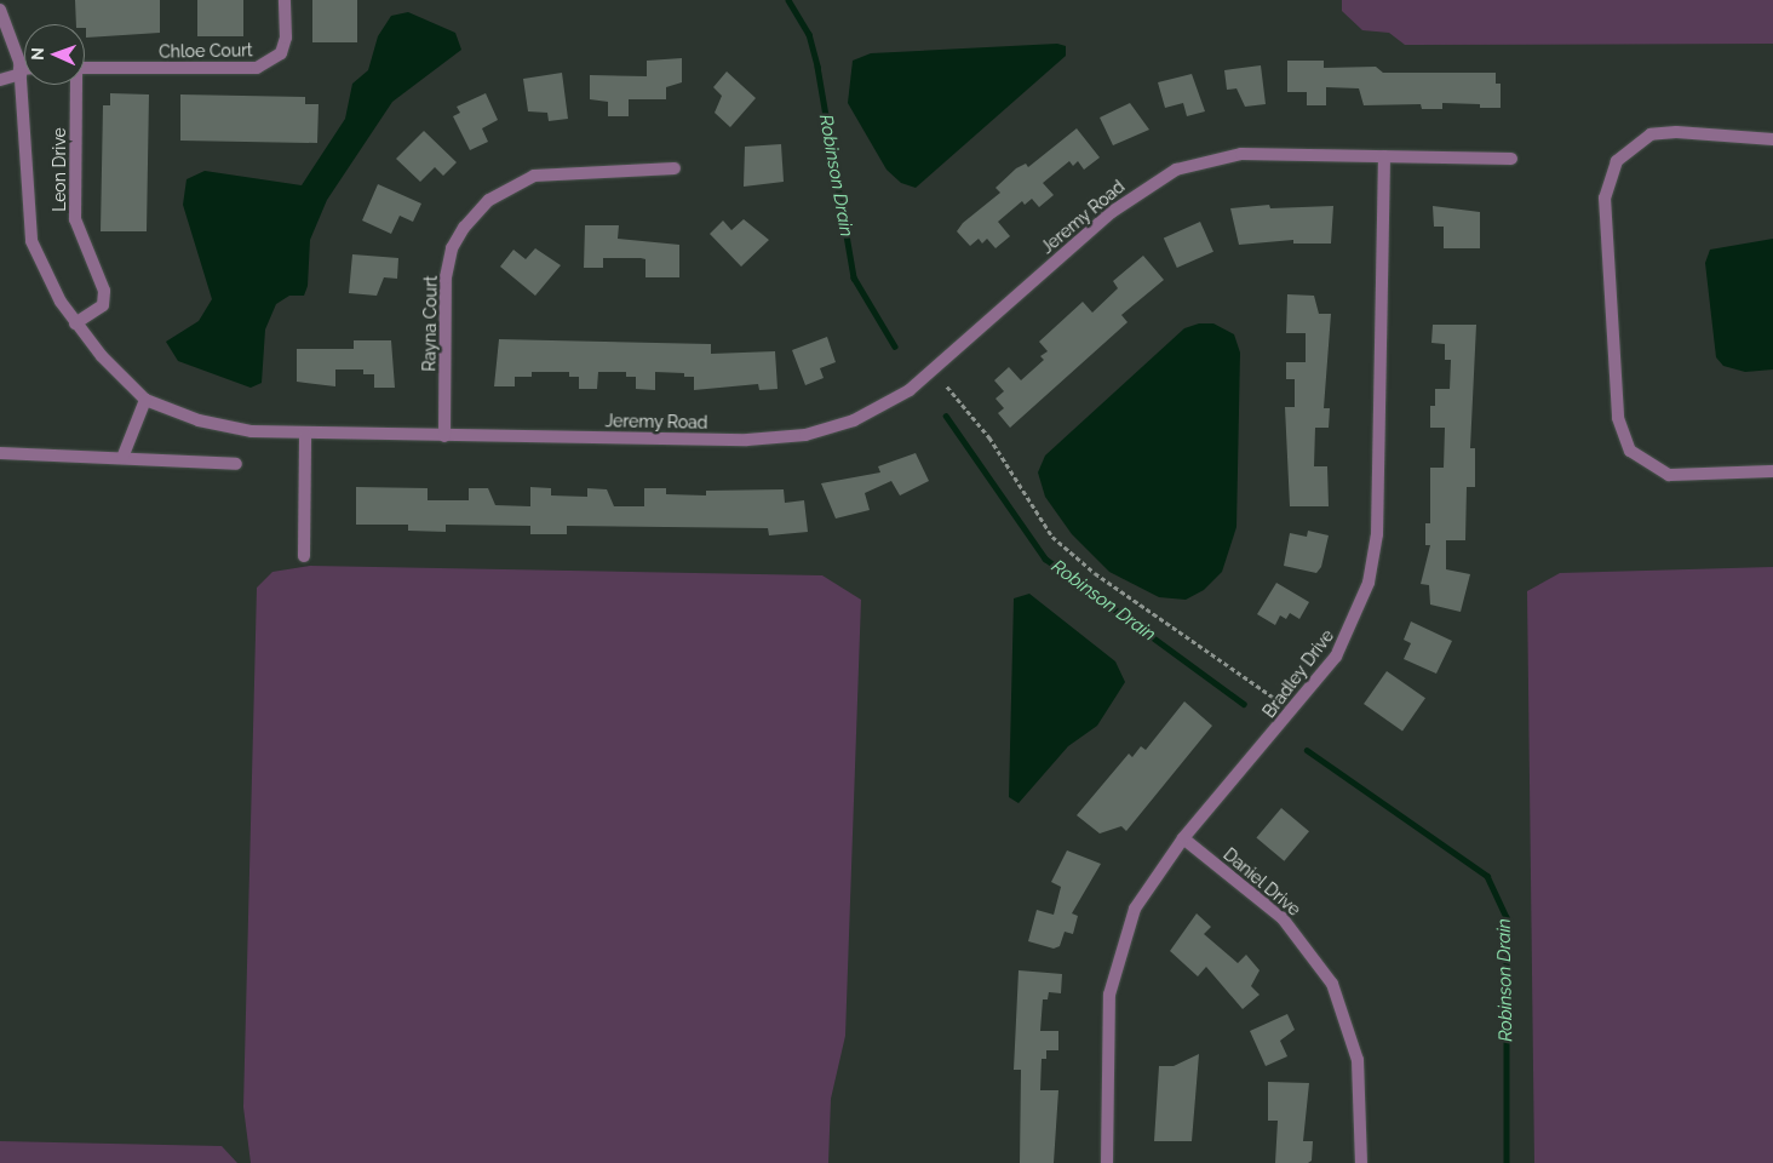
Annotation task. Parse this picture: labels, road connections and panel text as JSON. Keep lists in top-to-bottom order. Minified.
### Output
{"streets":{"street":["Chloe Court","Leon Drive","Jeremy Road","Rayna Court","Bradley Drive","Daniel Drive"]},"crossings":[["Leon Drive","Jeremy Road"],["Jeremy Road","Rayna Court"],["Jeremy Road","Bradley Drive"],["Bradley Drive","Daniel Drive"]],"water":["Robinson Drain"],"north":"left"}
